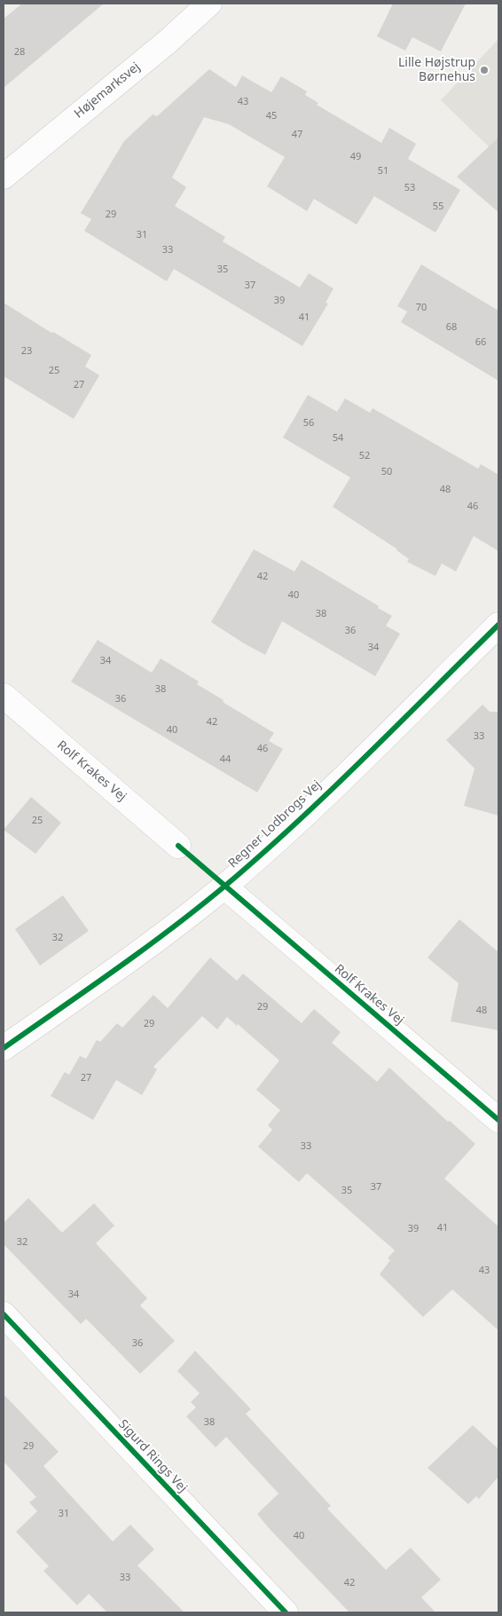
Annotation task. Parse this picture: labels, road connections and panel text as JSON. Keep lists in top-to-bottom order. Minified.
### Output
{"streets":{"street":["Højemarksvej","Rolf Krakes Vej","Regner Lodbrogs Vej","Sigurd Rings Vej"]},"crossings":[["Rolf Krakes Vej","Regner Lodbrogs Vej"]],"places":["Lille Højstrup Børnehus"],"house_numbers":["28","43","45","47","49","51","53","55","29","31","33","35","37","39","70","41","68","66","23","25","27","56","54","52","50","48","46","42","40","38","36","34","34","38","36","42","40","33","46","44","25","32","29","48","29","27","33","37","35","41","39","32","43","34","36","38","29","31","40","33","42"]}
